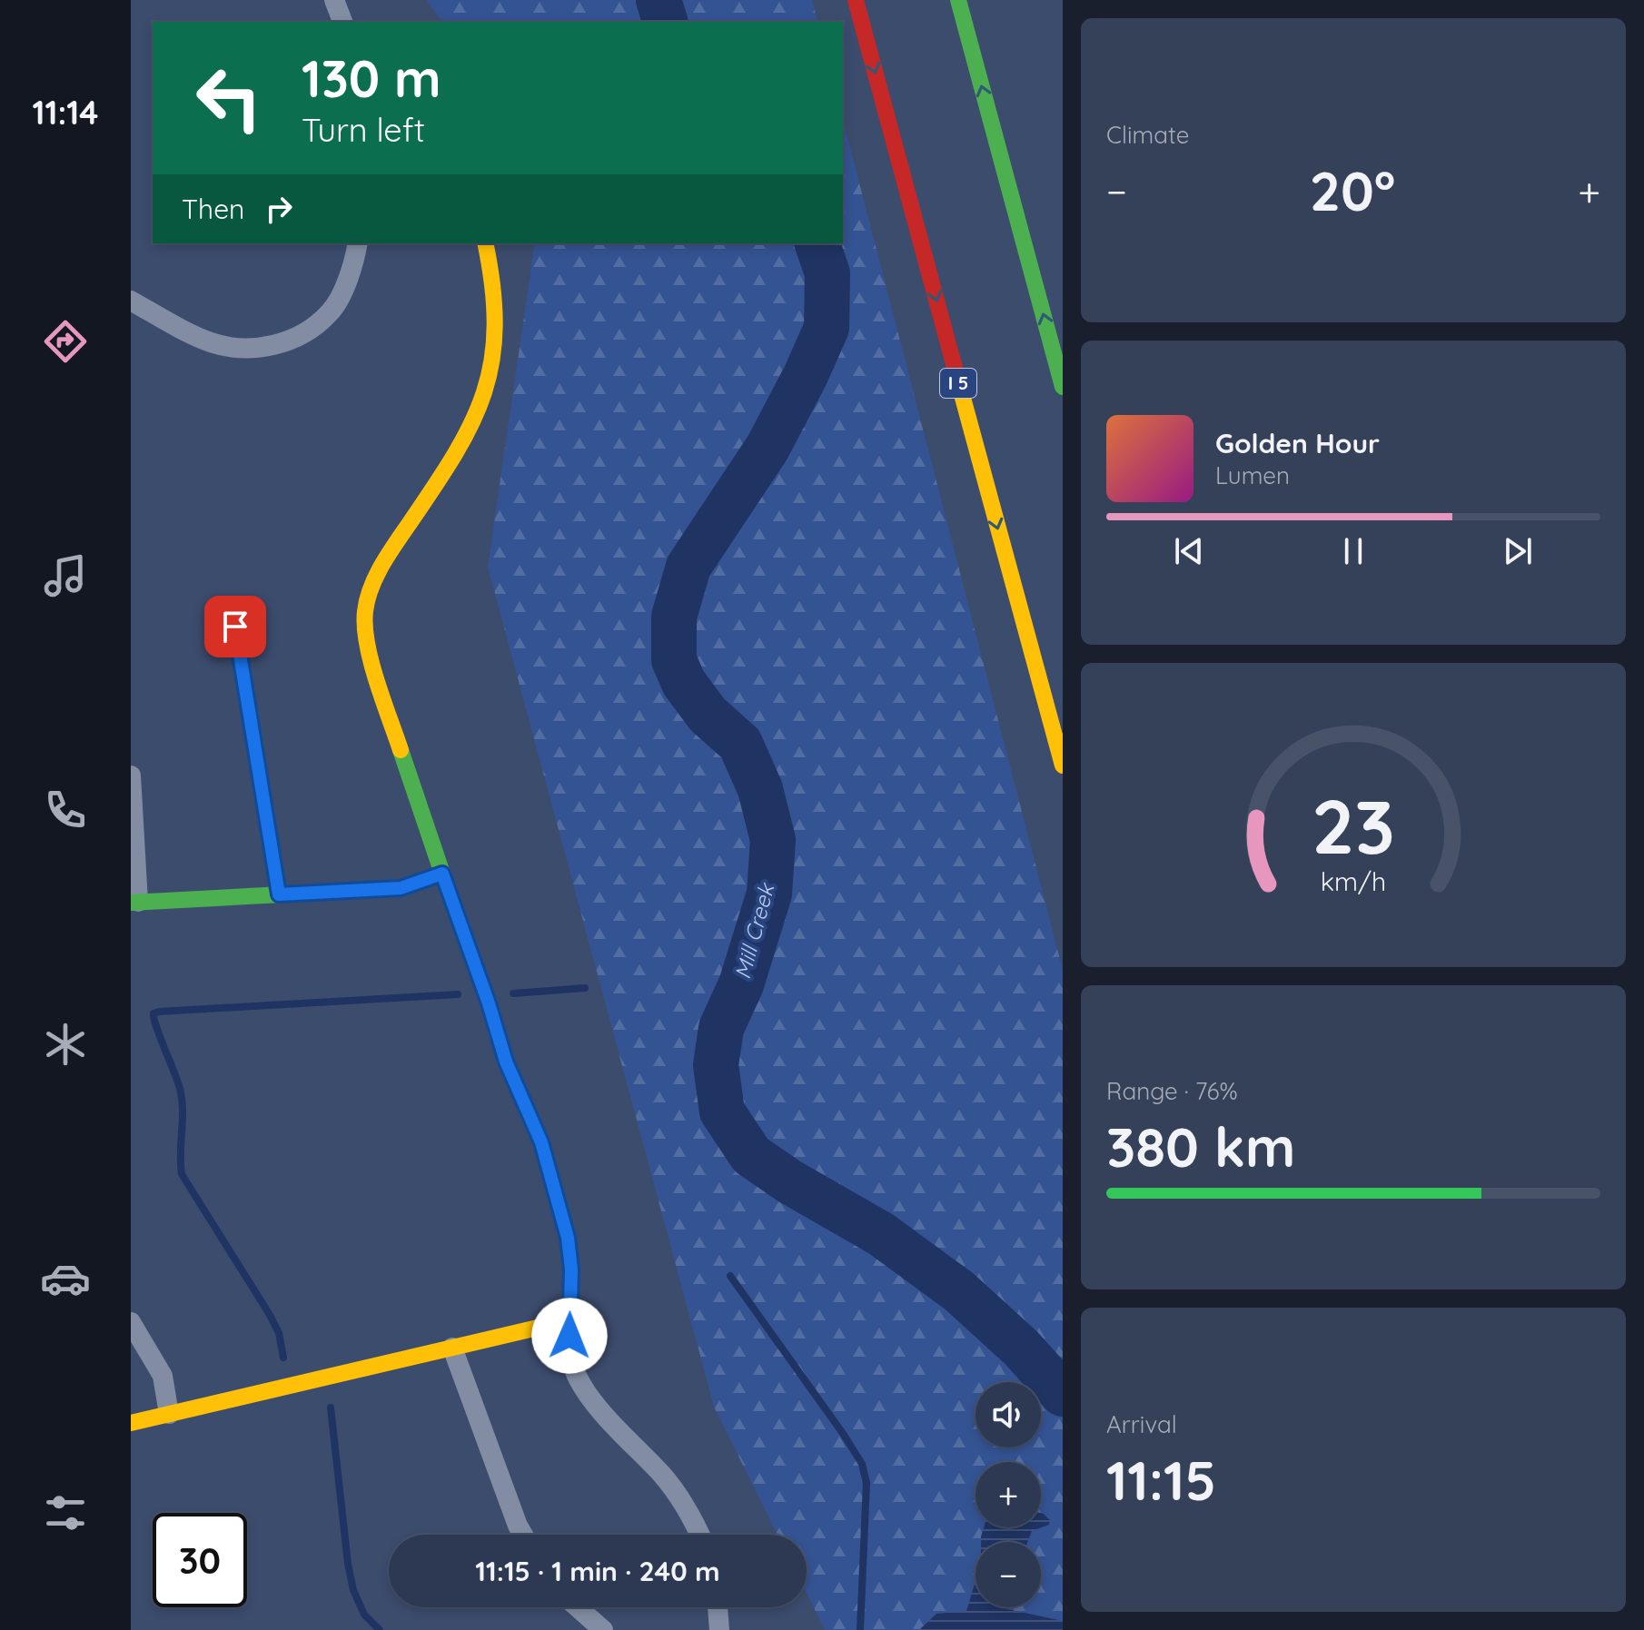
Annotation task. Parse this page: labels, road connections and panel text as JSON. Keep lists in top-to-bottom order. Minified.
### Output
{"streets":{"main road":["I 5"]},"water":["Mill Creek"],"page":{"tabs":"11:14","tile":["Climate",["Range · 76%","380 km"],["Arrival","11:15"]],"turn":["130 m","Turn left"],"heat":["−","20°","+"],"then":"Then","song":["Golden Hour","Lumen"],"map_buttons":["+","−"],"limit":"30","trip":"11:15 · 1 min · 240 m","gauge":["23","km/h"]}}
